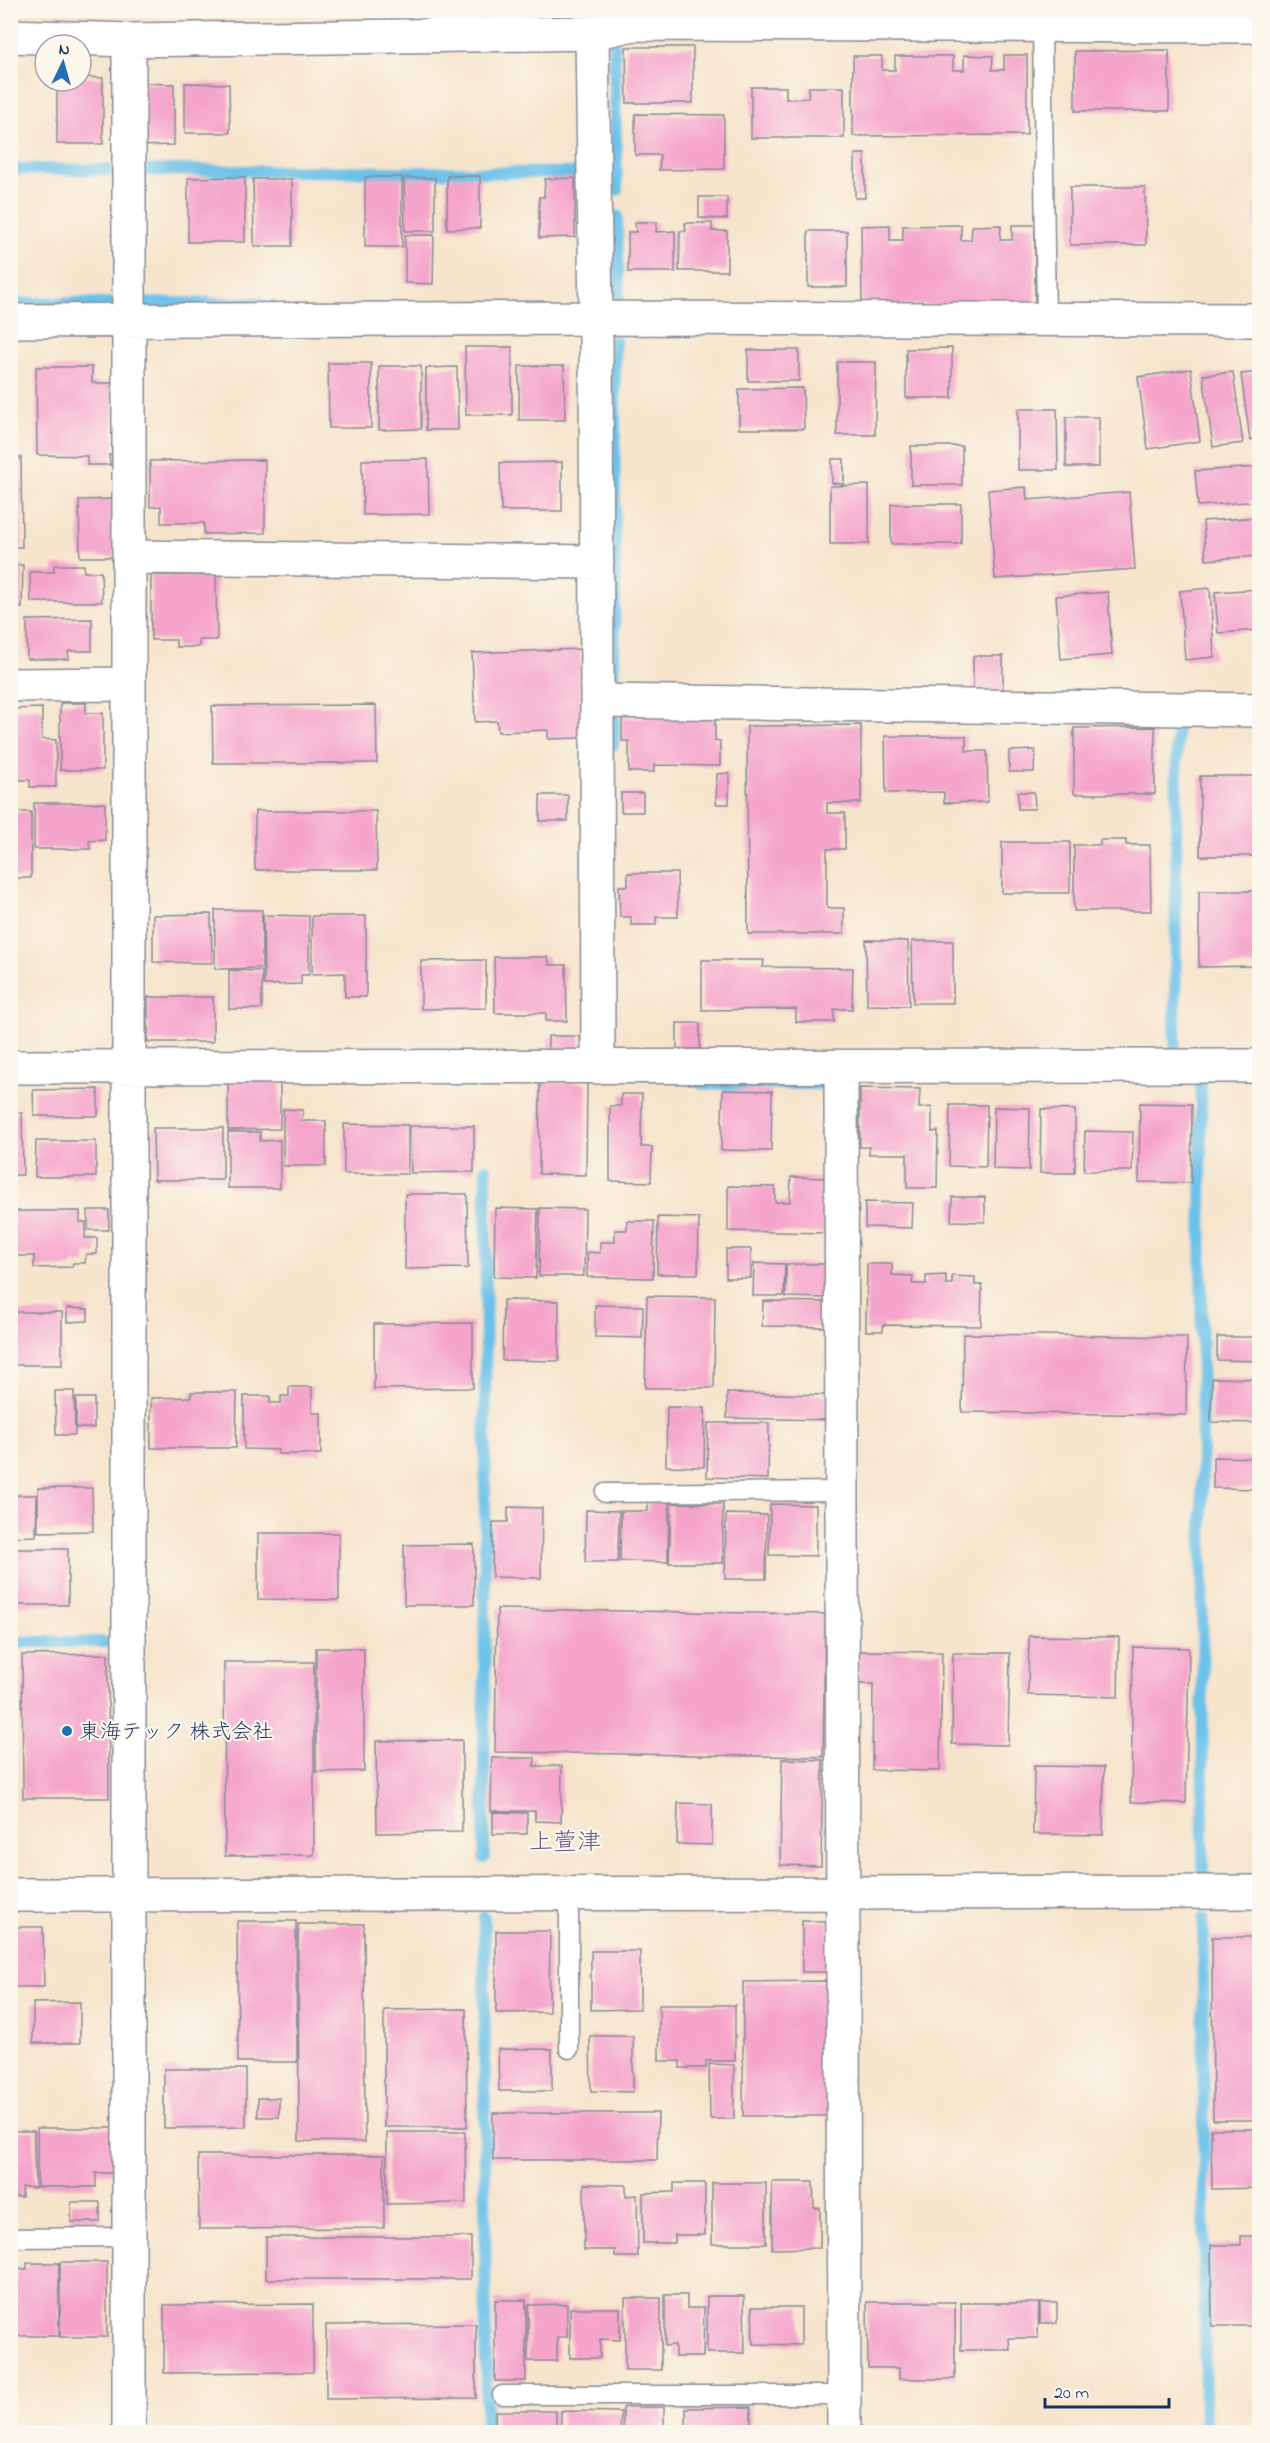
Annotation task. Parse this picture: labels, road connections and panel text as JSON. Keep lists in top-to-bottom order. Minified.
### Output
{"districts":["上萱津"],"places":["東海テック 株式会社"],"scale_bar":"20 m","north":"top"}
